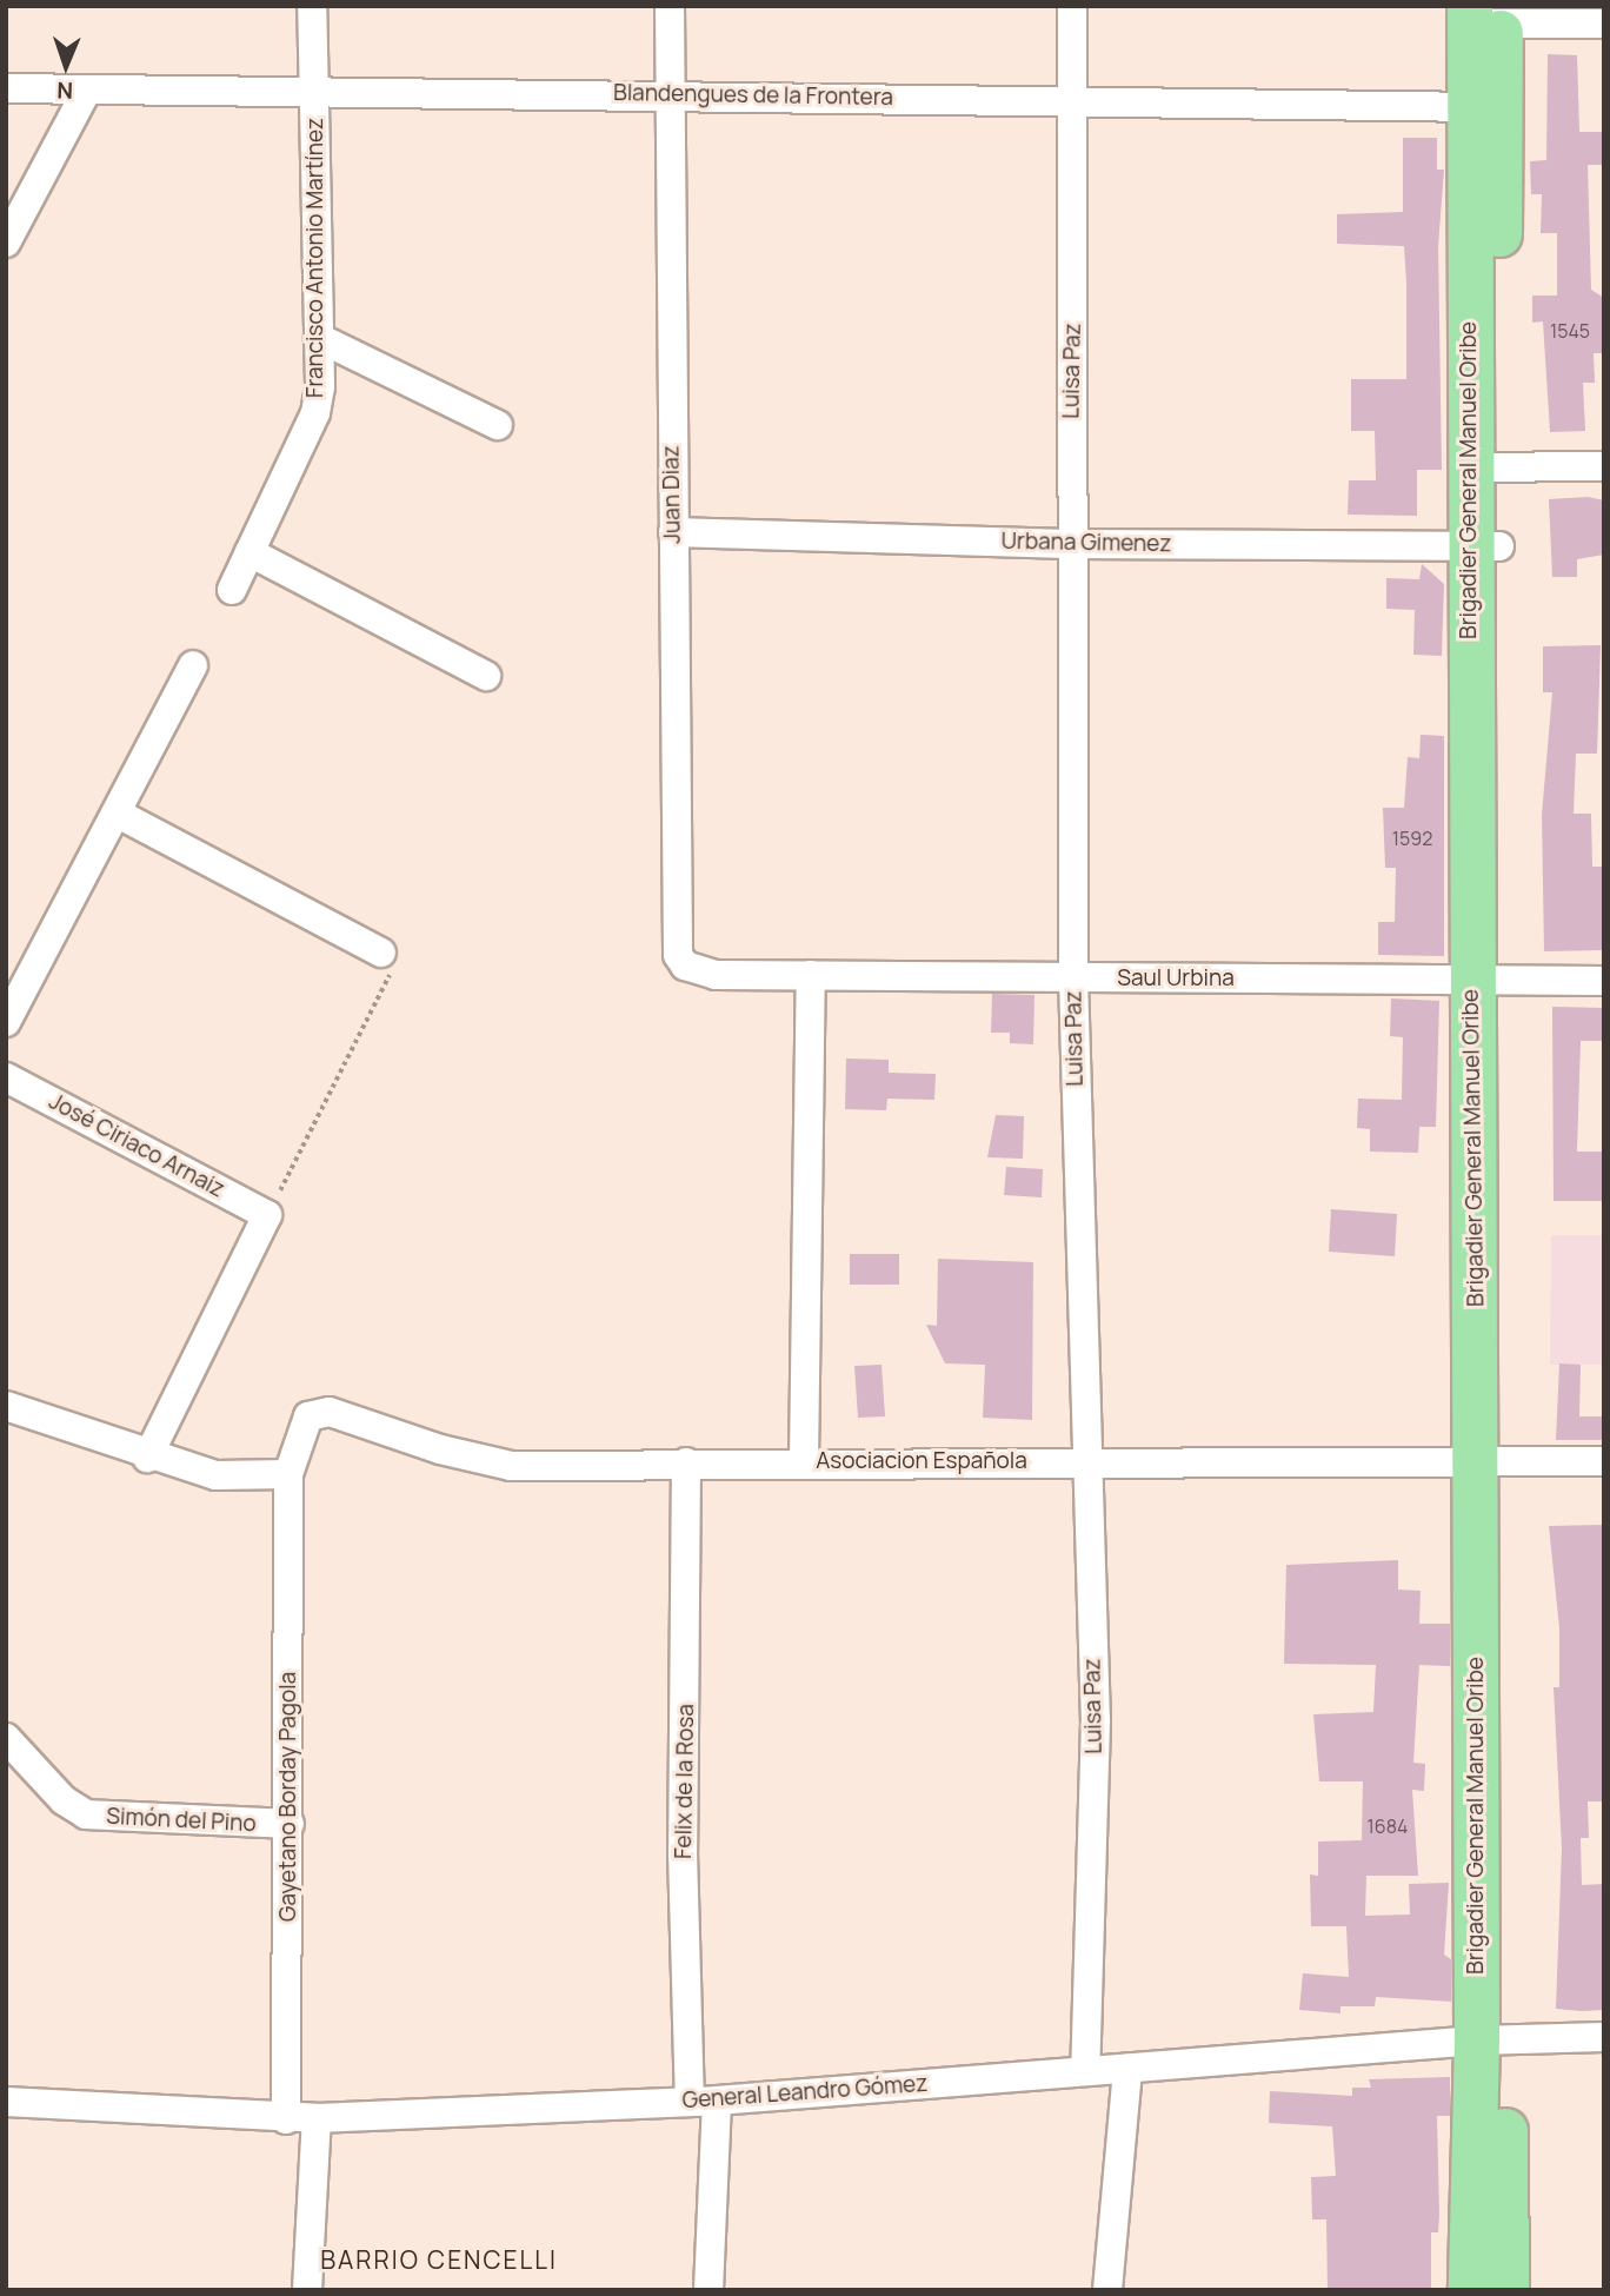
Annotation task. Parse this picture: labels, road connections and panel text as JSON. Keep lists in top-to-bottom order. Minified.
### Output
{"streets":{"main road":["Brigadier General Manuel Oribe"],"street":["Blandengues de la Frontera","Francisco Antonio Martínez","Luisa Paz","Juan Diaz","Urbana Gimenez","Saul Urbina","José Ciriaco Arnaiz","Asociacion Española","Felix de la Rosa","Gayetano Borday Pagola","Simón del Pino","General Leandro Gómez"]},"crossings":[["Blandengues de la Frontera","Francisco Antonio Martínez"],["Blandengues de la Frontera","Luisa Paz"],["Blandengues de la Frontera","Brigadier General Manuel Oribe"],["Blandengues de la Frontera","Juan Diaz"],["Luisa Paz","Urbana Gimenez"],["Luisa Paz","Saul Urbina"],["Luisa Paz","Asociacion Española"],["Luisa Paz","General Leandro Gómez"],["Brigadier General Manuel Oribe","Urbana Gimenez"],["Brigadier General Manuel Oribe","Saul Urbina"],["Brigadier General Manuel Oribe","Asociacion Española"],["Brigadier General Manuel Oribe","General Leandro Gómez"],["Juan Diaz","Urbana Gimenez"],["Juan Diaz","Saul Urbina"],["Asociacion Española","Felix de la Rosa"],["Asociacion Española","Gayetano Borday Pagola"],["Felix de la Rosa","General Leandro Gómez"],["Gayetano Borday Pagola","Simón del Pino"],["Gayetano Borday Pagola","General Leandro Gómez"]],"districts":["BARRIO CENCELLI"],"house_numbers":["1545","1592","1684"],"north":"bottom"}
